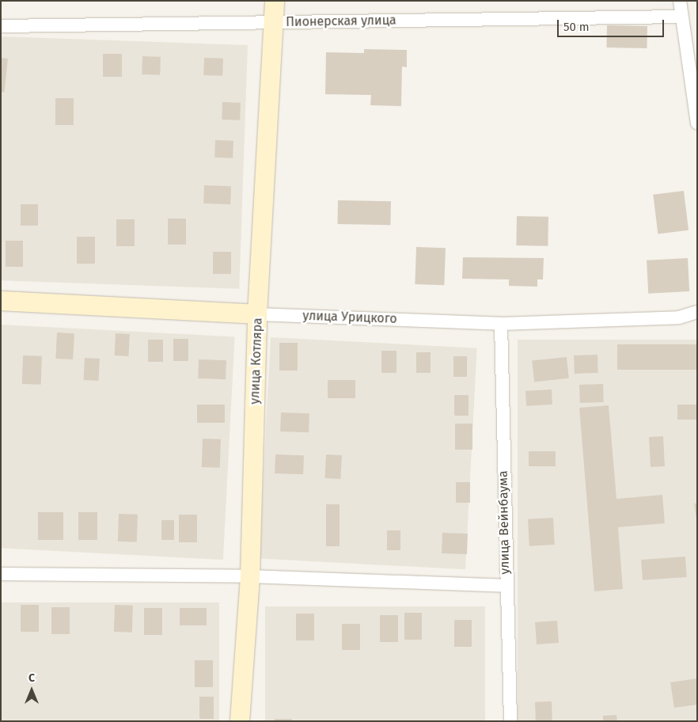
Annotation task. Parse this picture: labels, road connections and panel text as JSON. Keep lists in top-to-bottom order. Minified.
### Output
{"streets":{"street":["Пионерская улица","улица Урицкого","улица Котляра","улица Вейнбаума"]},"crossings":[["Пионерская улица","улица Котляра"],["улица Урицкого","улица Котляра"],["улица Урицкого","улица Вейнбаума"]],"scale_bar":"50 m","north":"top"}
